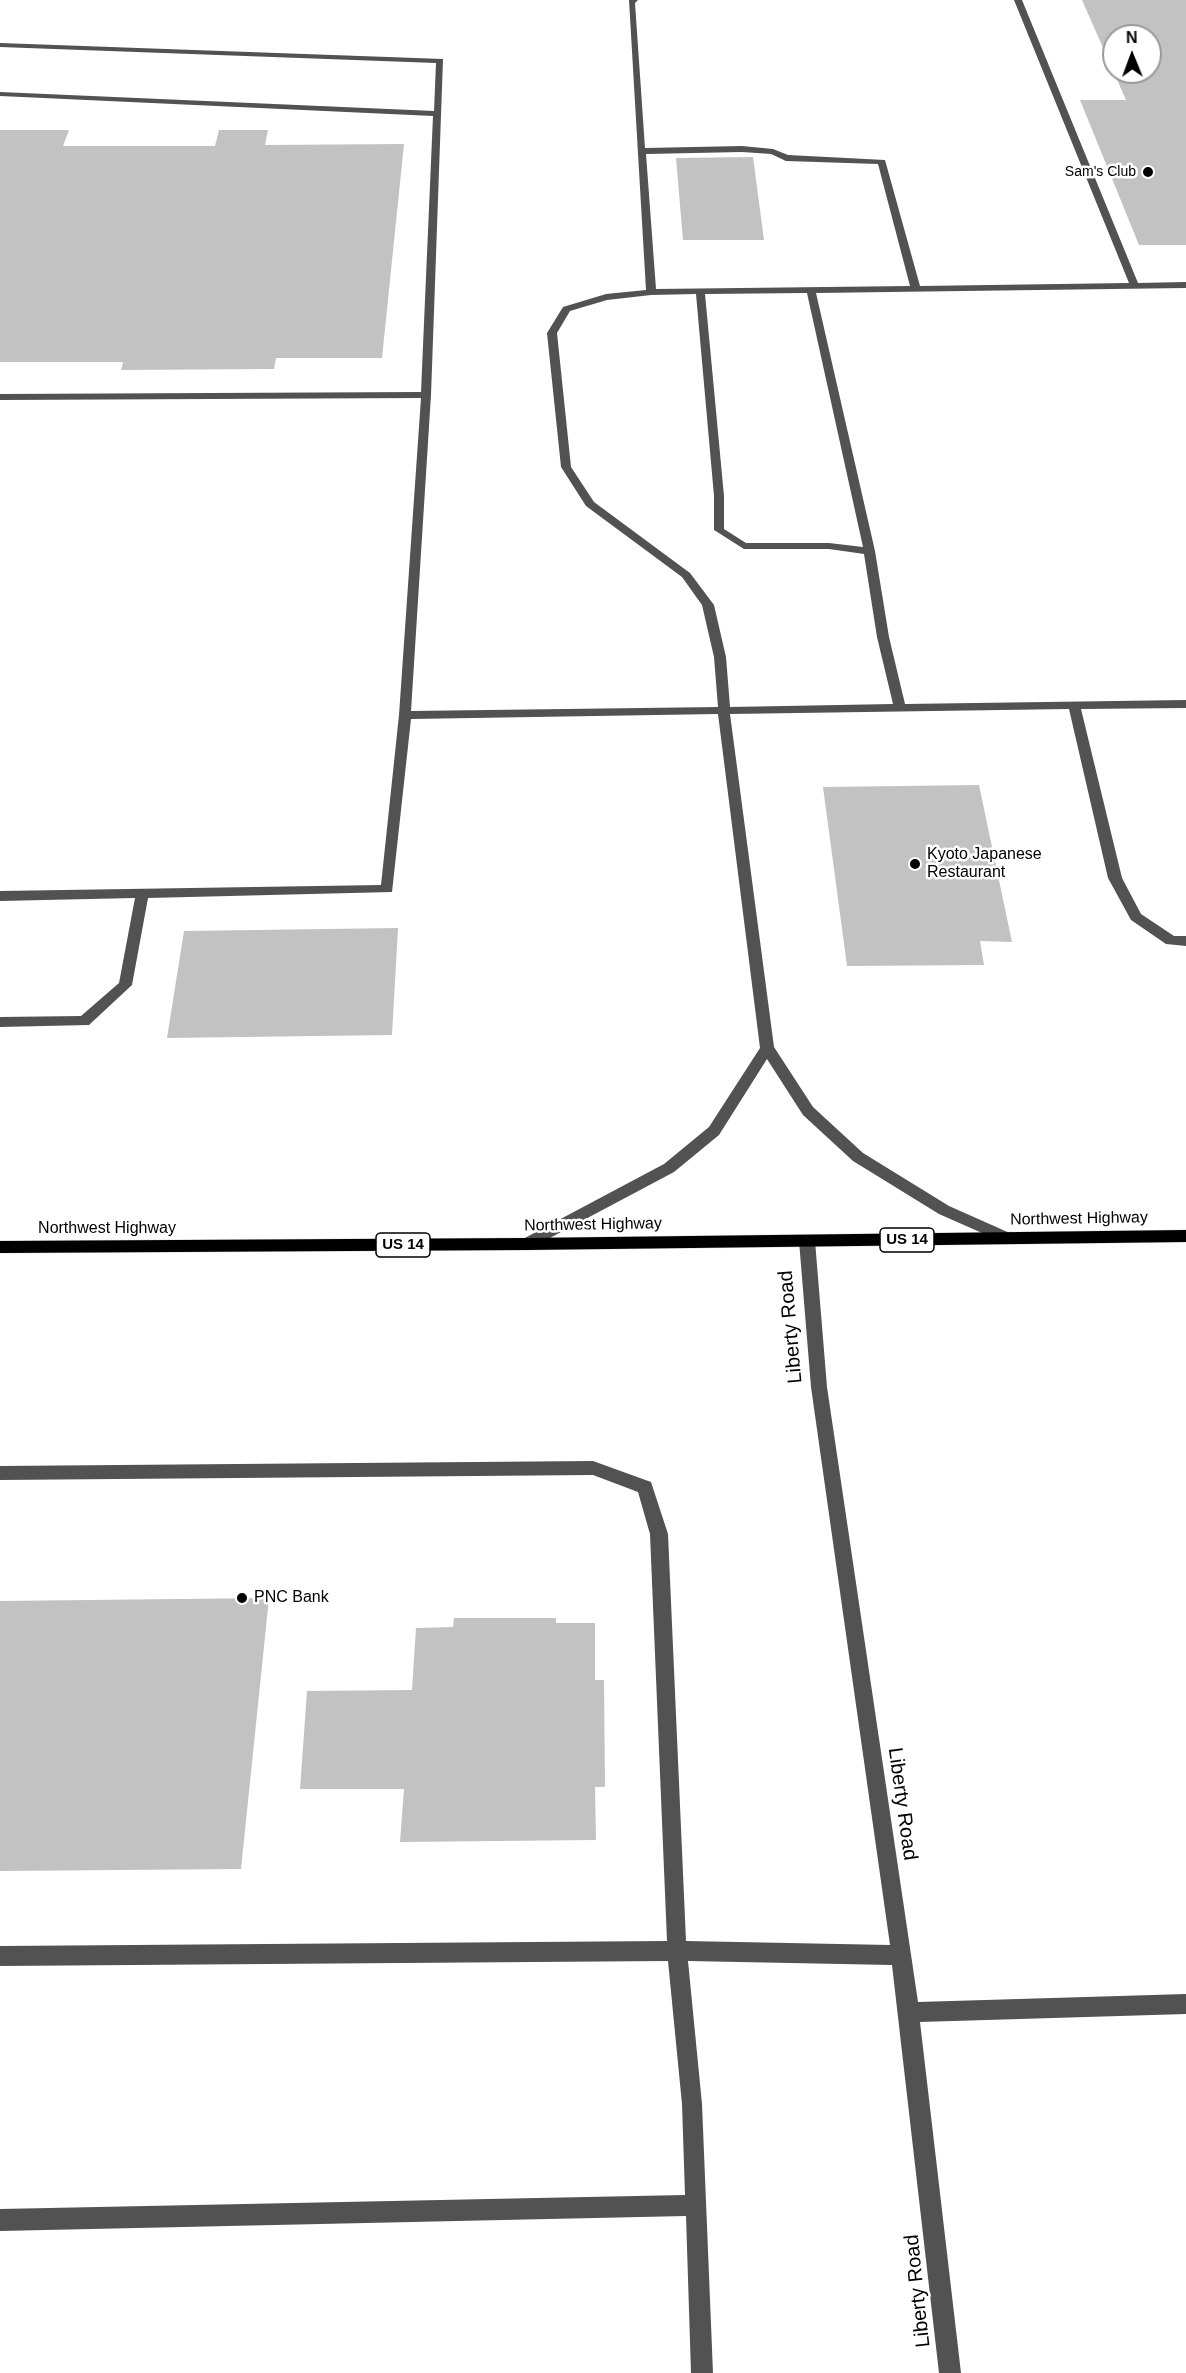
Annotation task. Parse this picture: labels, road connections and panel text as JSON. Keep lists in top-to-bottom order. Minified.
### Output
{"streets":{"main road":["Northwest Highway","US 14"],"lane":["Liberty Road"]},"crossings":[["Northwest Highway","Liberty Road"]],"places":["Sam's Club","Kyoto Japanese Restaurant","PNC Bank"],"north":"top"}
